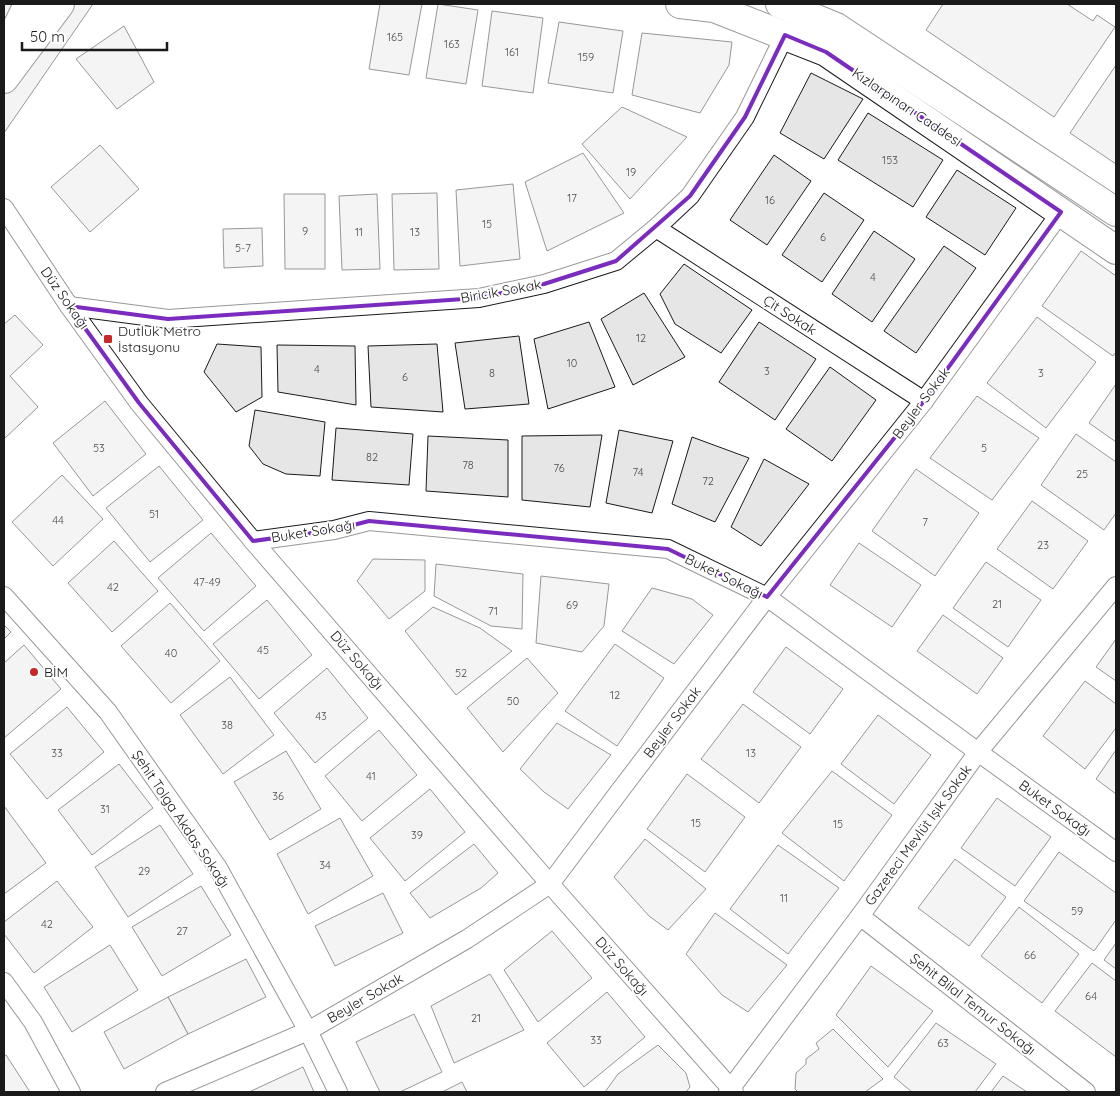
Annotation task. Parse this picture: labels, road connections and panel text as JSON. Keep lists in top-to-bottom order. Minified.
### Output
{"streets":{"main road":["Kızlarpınarı Caddesi"],"street":["Biricik Sokak","Düz Sokağı","Çit Sokak","Beyler Sokak","Buket Sokağı","Şehit Tolga Akdaş Sokağı","Gazeteci Mevlüt Işık Sokak","Şehit Bilal Temur Sokağı"]},"crossings":[["Kızlarpınarı Caddesi","Biricik Sokak"],["Kızlarpınarı Caddesi","Beyler Sokak"],["Biricik Sokak","Düz Sokağı"],["Biricik Sokak","Çit Sokak"],["Düz Sokağı","Beyler Sokak"],["Düz Sokağı","Buket Sokağı"],["Düz Sokağı","Gazeteci Mevlüt Işık Sokak"],["Çit Sokak","Beyler Sokak"],["Beyler Sokak","Buket Sokağı"],["Beyler Sokak","Şehit Tolga Akdaş Sokağı"],["Buket Sokağı","Gazeteci Mevlüt Işık Sokak"],["Gazeteci Mevlüt Işık Sokak","Şehit Bilal Temur Sokağı"]],"places":{"transit":["Dutluk Metro İstasyonu"],"other":["BİM"]},"house_numbers":["165","163","161","159","153","19","17","16","15","9","11","13","6","5-7","4","12","10","4","3","8","3","6","53","5","82","78","76","74","25","72","51","44","7","23","47-49","42","21","69","71","45","40","52","12","50","43","38","33","13","41","36","31","15","15","39","34","29","11","59","42","27","66","64","21","33","63"],"scale_bar":"50 m"}
